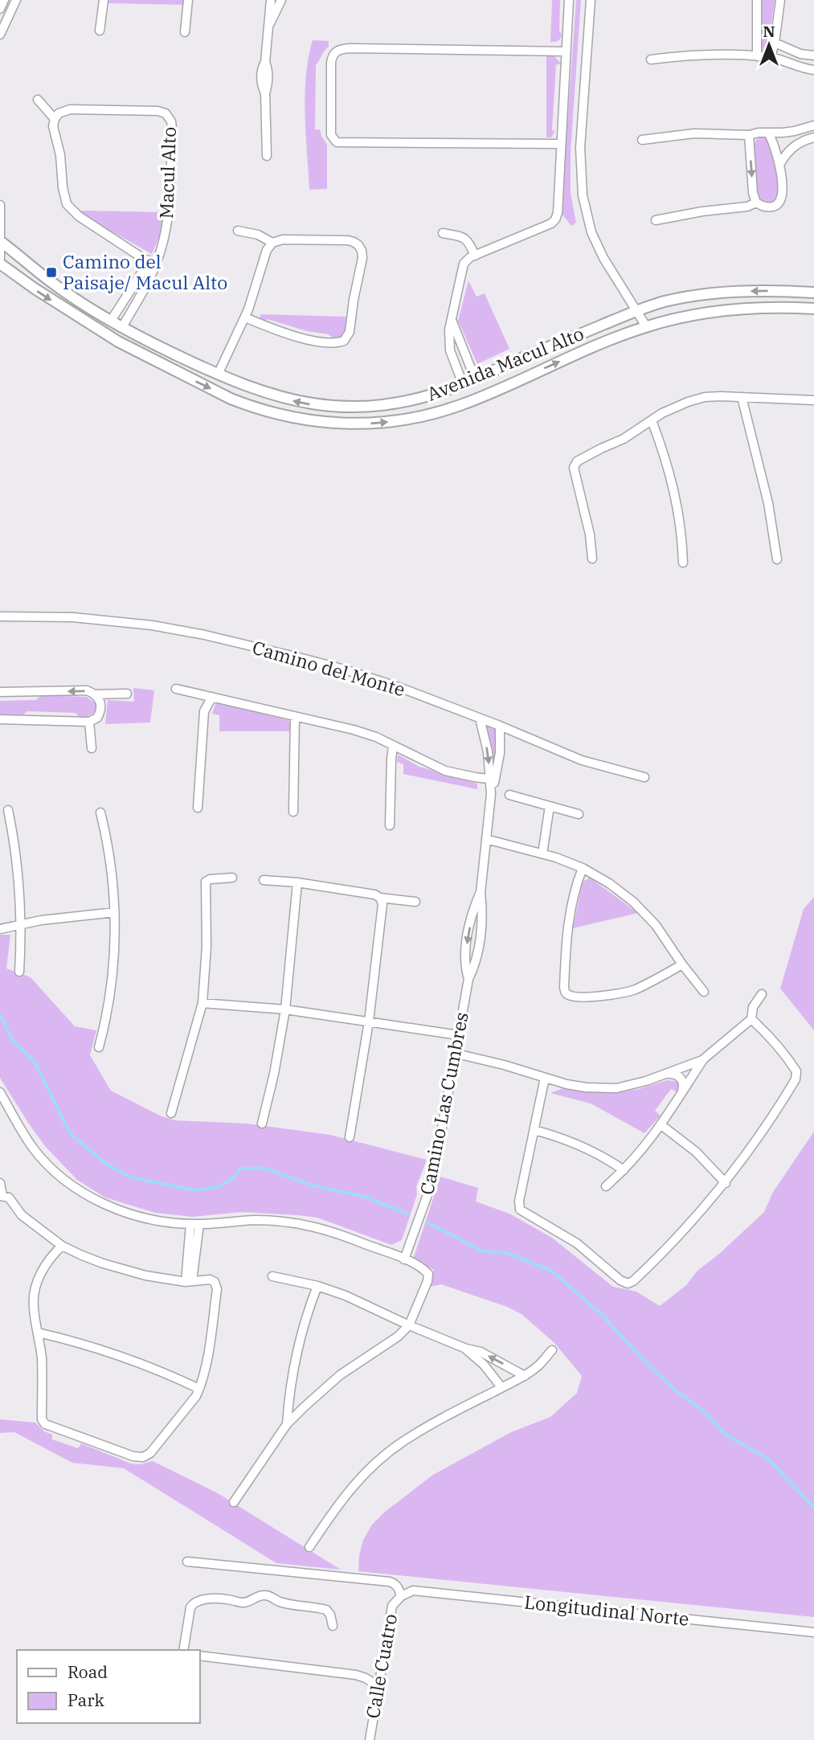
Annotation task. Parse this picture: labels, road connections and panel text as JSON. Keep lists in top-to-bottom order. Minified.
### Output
{"streets":{"street":["Macul Alto","Avenida Macul Alto","Camino del Monte","Camino Las Cumbres","Longitudinal Norte","Calle Cuatro"]},"crossings":[["Macul Alto","Avenida Macul Alto"],["Camino del Monte","Camino Las Cumbres"],["Longitudinal Norte","Calle Cuatro"]],"places":{"transit":["Camino del Paisaje/ Macul Alto"]},"legend":["Road","Park"],"north":"top"}
